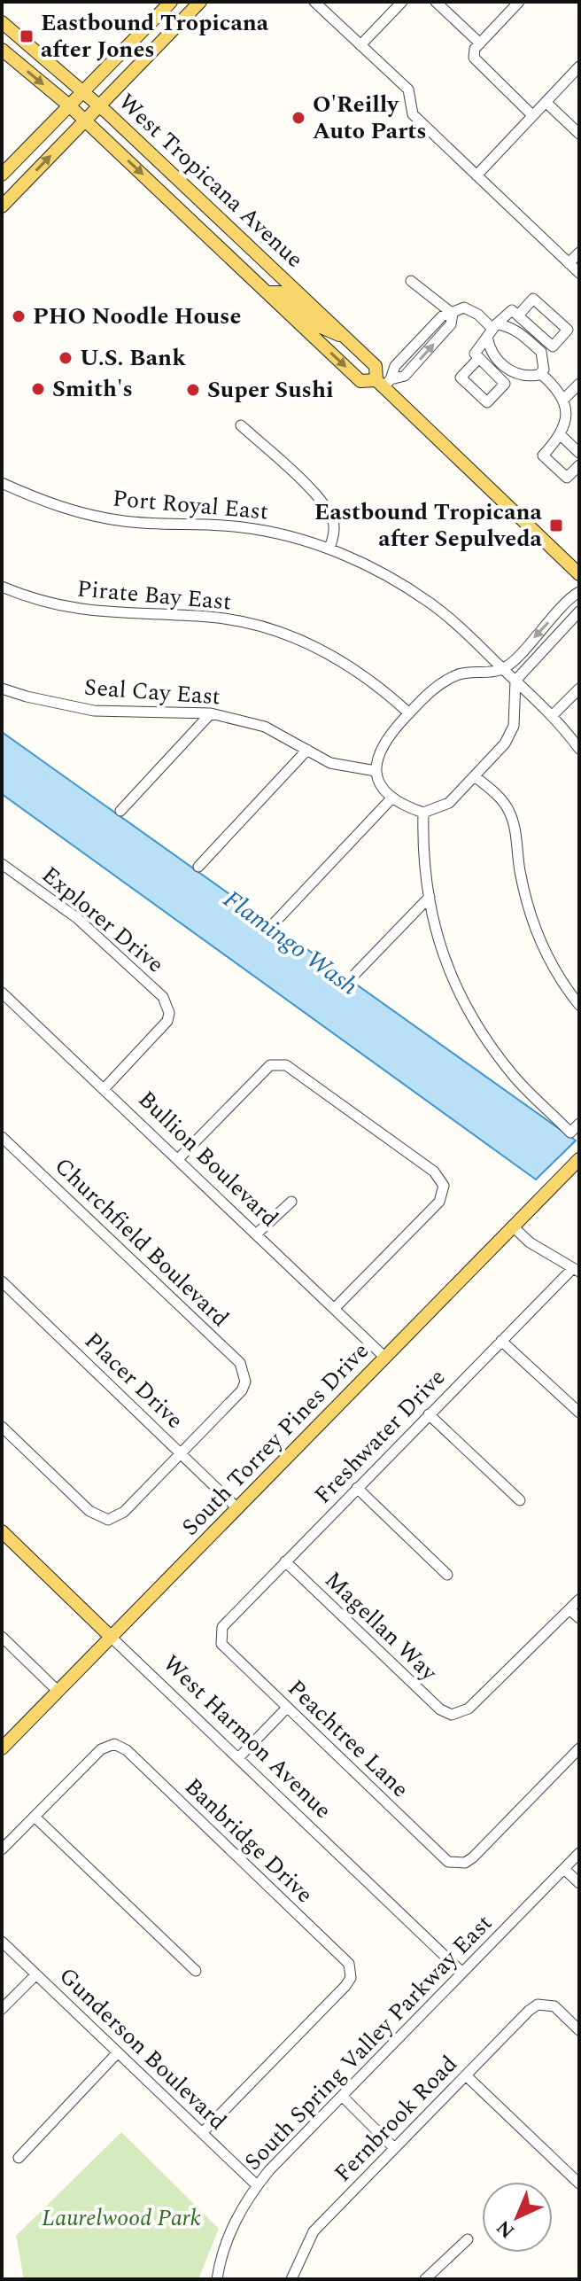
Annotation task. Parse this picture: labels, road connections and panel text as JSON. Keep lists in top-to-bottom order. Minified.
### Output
{"streets":{"main road":["West Tropicana Avenue","South Torrey Pines Drive","West Harmon Avenue"],"street":["Port Royal East","Pirate Bay East","Seal Cay East","Explorer Drive","Bullion Boulevard","Churchfield Boulevard","Placer Drive","Freshwater Drive","Magellan Way","Peachtree Lane","Banbridge Drive","South Spring Valley Parkway East","Gunderson Boulevard","Fernbrook Road"]},"crossings":[["Explorer Drive","Bullion Boulevard"],["Bullion Boulevard","South Torrey Pines Drive"],["Churchfield Boulevard","Placer Drive"],["Placer Drive","South Torrey Pines Drive"],["Freshwater Drive","Magellan Way"],["Freshwater Drive","Peachtree Lane"],["South Torrey Pines Drive","West Harmon Avenue"],["West Harmon Avenue","South Spring Valley Parkway East"],["Banbridge Drive","Gunderson Boulevard"],["South Spring Valley Parkway East","Gunderson Boulevard"]],"water":["Flamingo Wash"],"parks":["Laurelwood Park"],"places":{"transit":["Eastbound Tropicana after Jones","Eastbound Tropicana after Sepulveda"],"other":["O'Reilly Auto Parts","PHO Noodle House","U.S. Bank","Smith's","Super Sushi"]},"north":"bottom left"}
